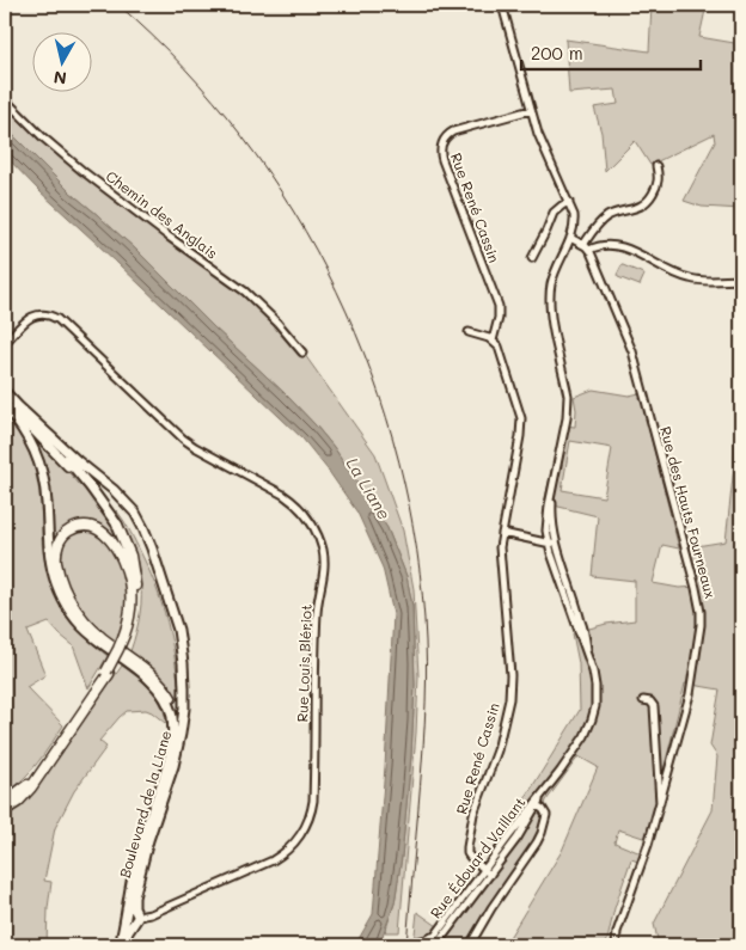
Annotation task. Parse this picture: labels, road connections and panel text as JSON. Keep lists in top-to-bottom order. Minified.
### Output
{"streets":{"main road":["Boulevard de la Liane"],"street":["Rue René Cassin","Chemin des Anglais","Rue des Hauts Fourneaux","Rue Louis Blériot","Rue Édouard Vaillant"]},"crossings":[["Rue René Cassin","Rue Édouard Vaillant"],["Rue Louis Blériot","Boulevard de la Liane"]],"water":["La Liane"],"scale_bar":"200 m","north":"bottom"}
